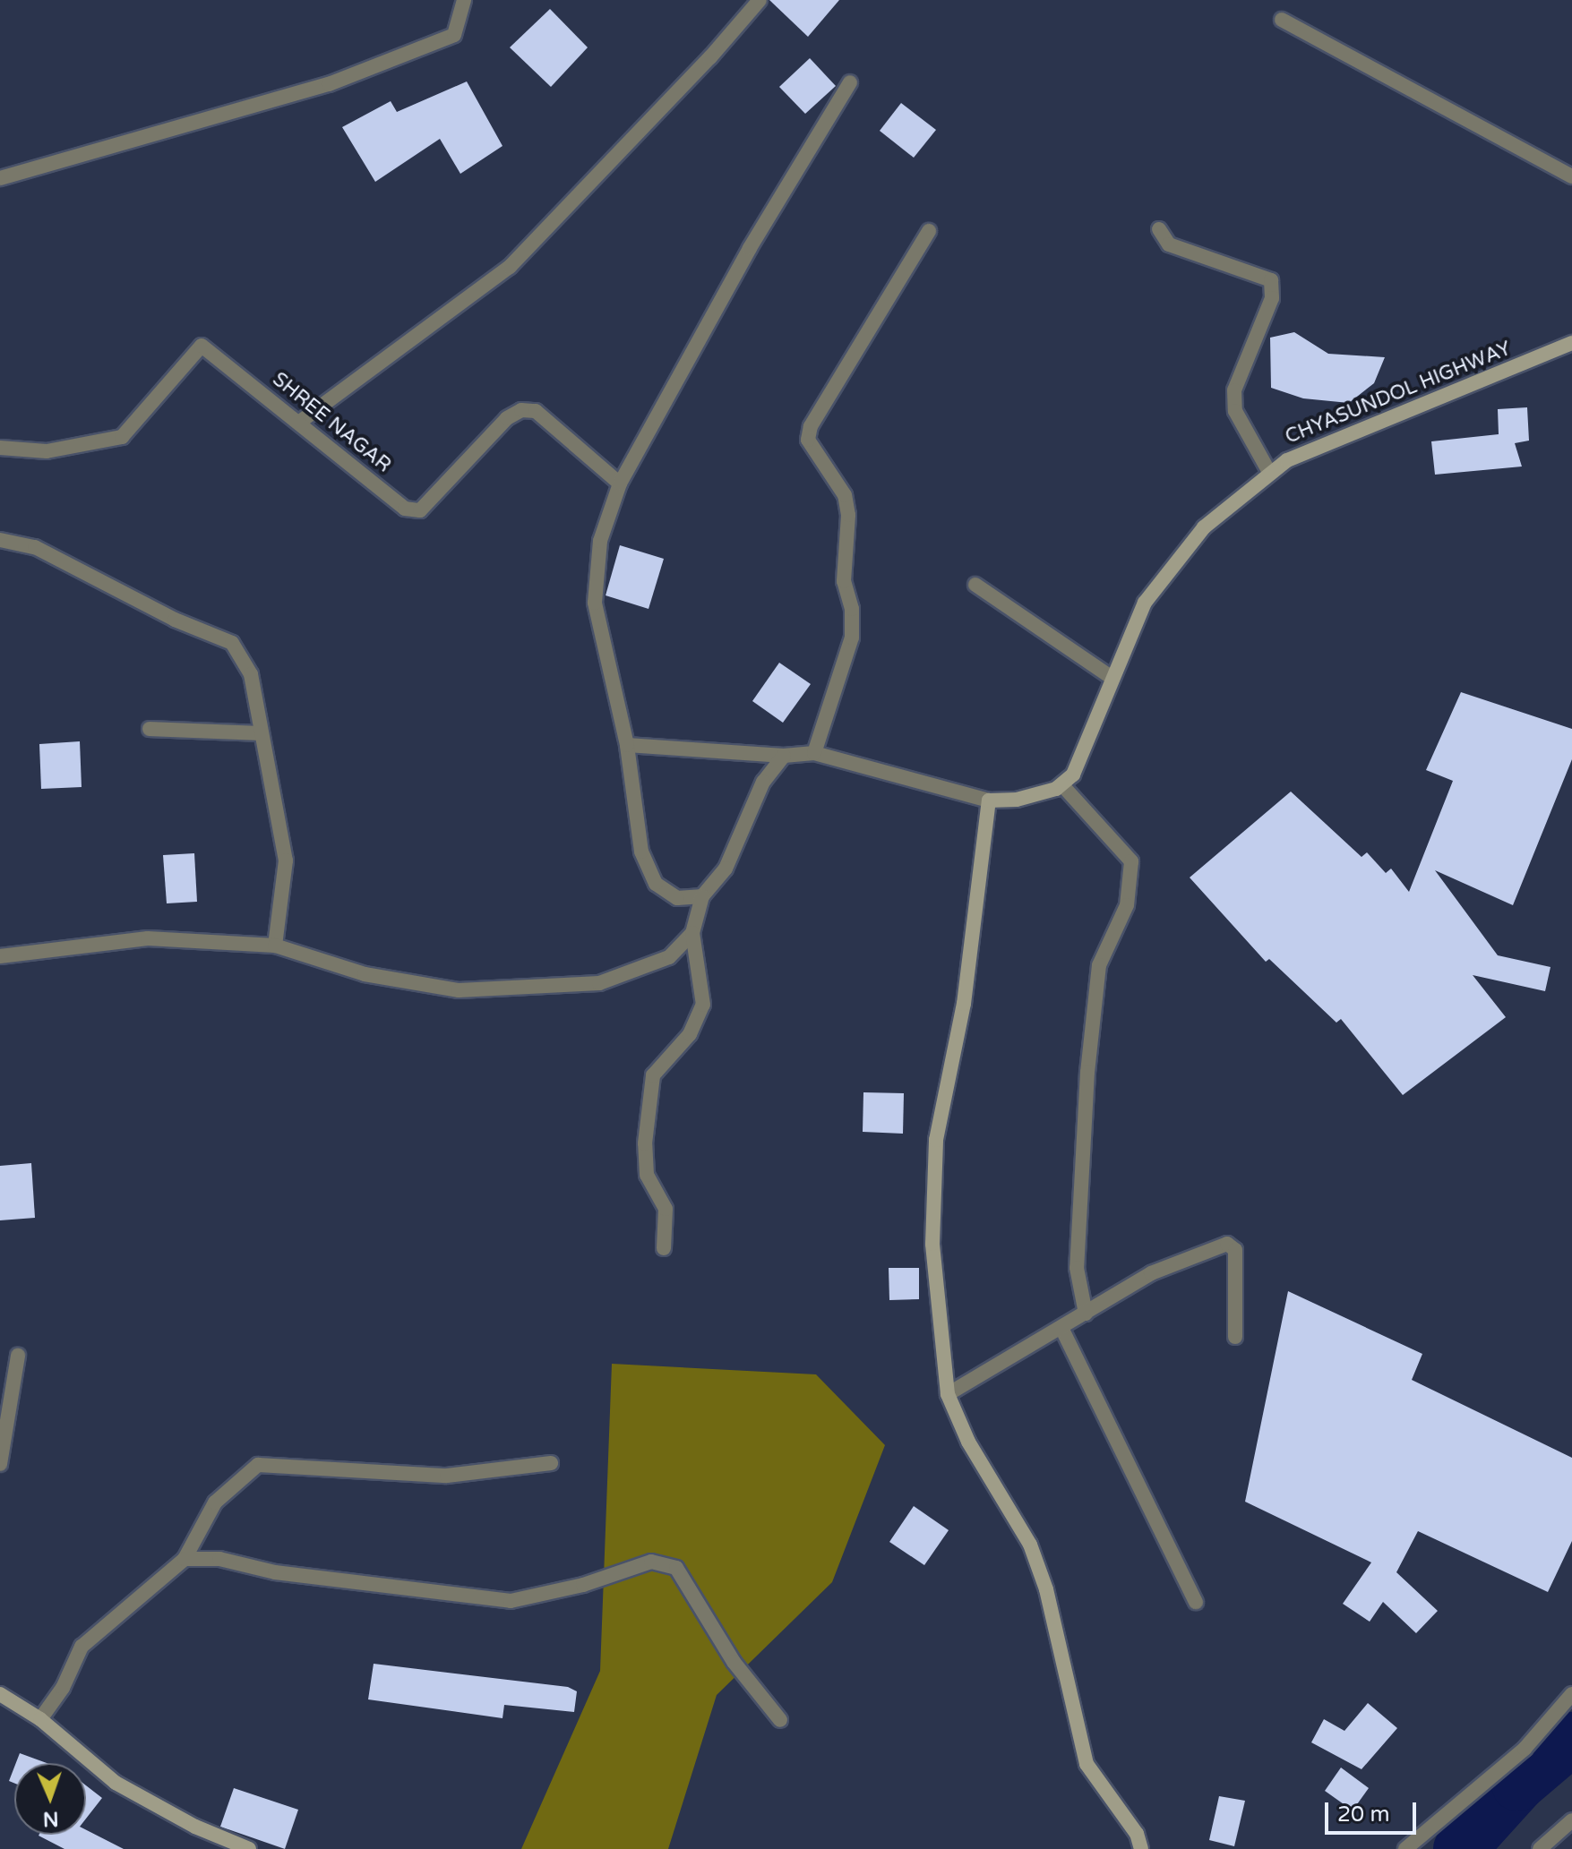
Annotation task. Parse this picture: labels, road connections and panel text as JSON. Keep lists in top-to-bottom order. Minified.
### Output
{"streets":{"street":["CHYASUNDOL HIGHWAY","SHREE NAGAR"]},"scale_bar":"20 m","north":"bottom"}
